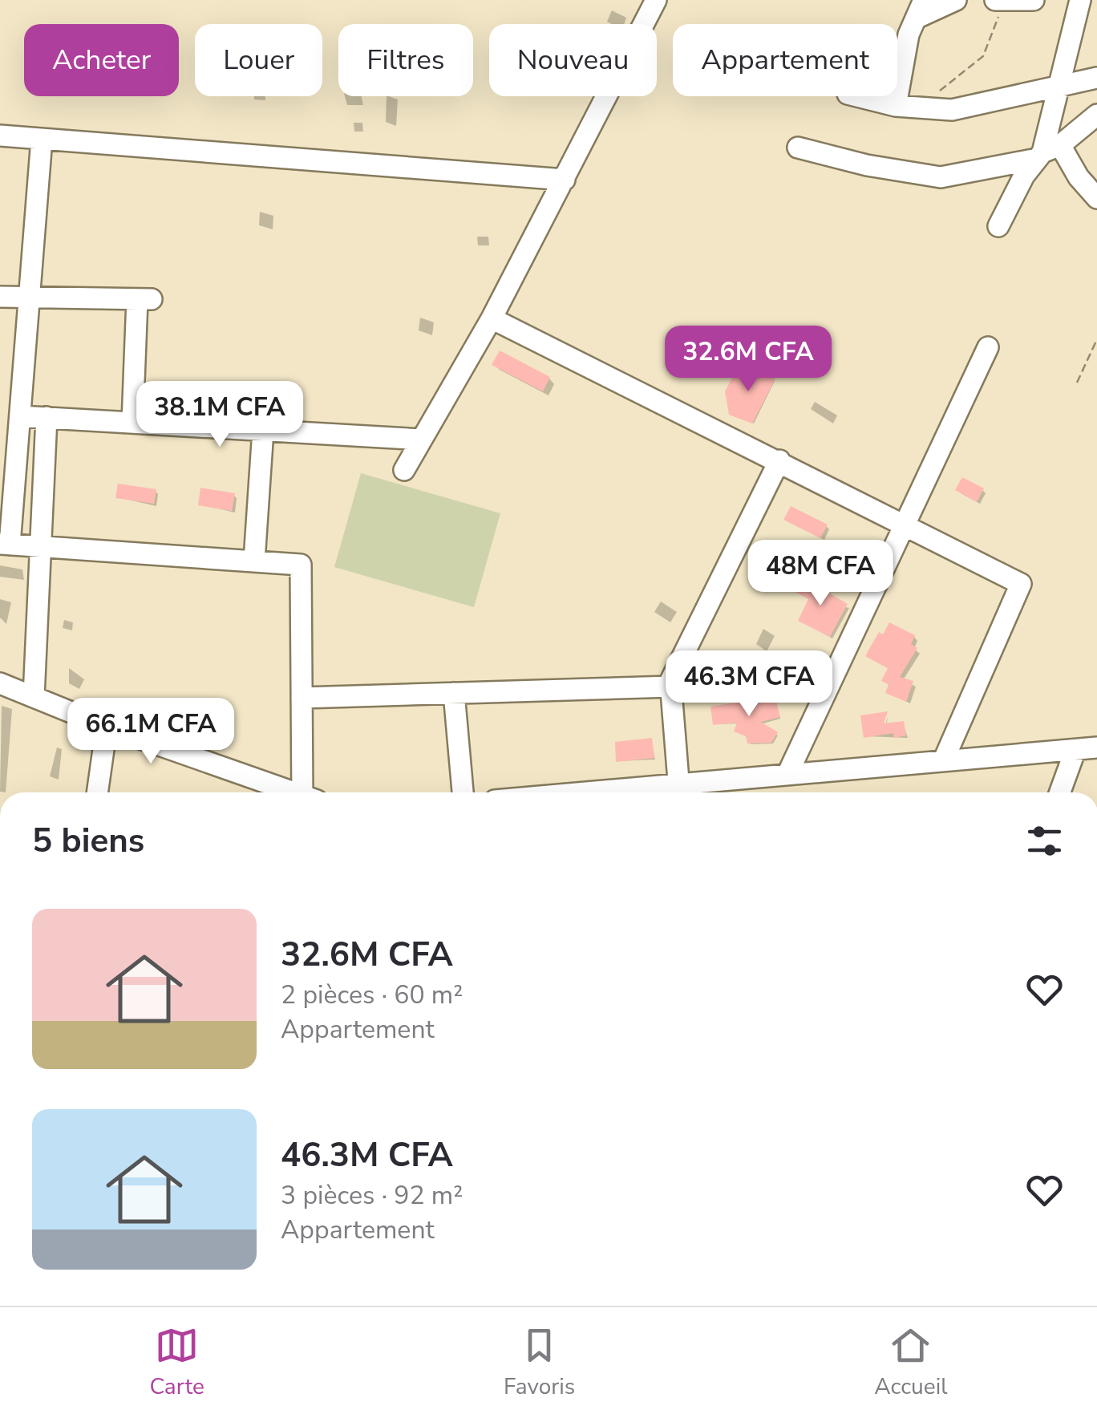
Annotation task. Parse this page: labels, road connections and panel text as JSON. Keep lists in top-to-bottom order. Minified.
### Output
{"page":{"chip":["Acheter","Louer","Filtres","Nouveau","Appartement"],"price":["32.6M CFA","38.1M CFA","48M CFA","46.3M CFA","66.1M CFA"],"heading":"5 biens","list":[{"name":"32.6M CFA","note":"2 pièces · 60 m² · Appartement"},{"name":"46.3M CFA","note":"3 pièces · 92 m² · Appartement"}],"tabs":["Carte","Favoris","Accueil"]}}
